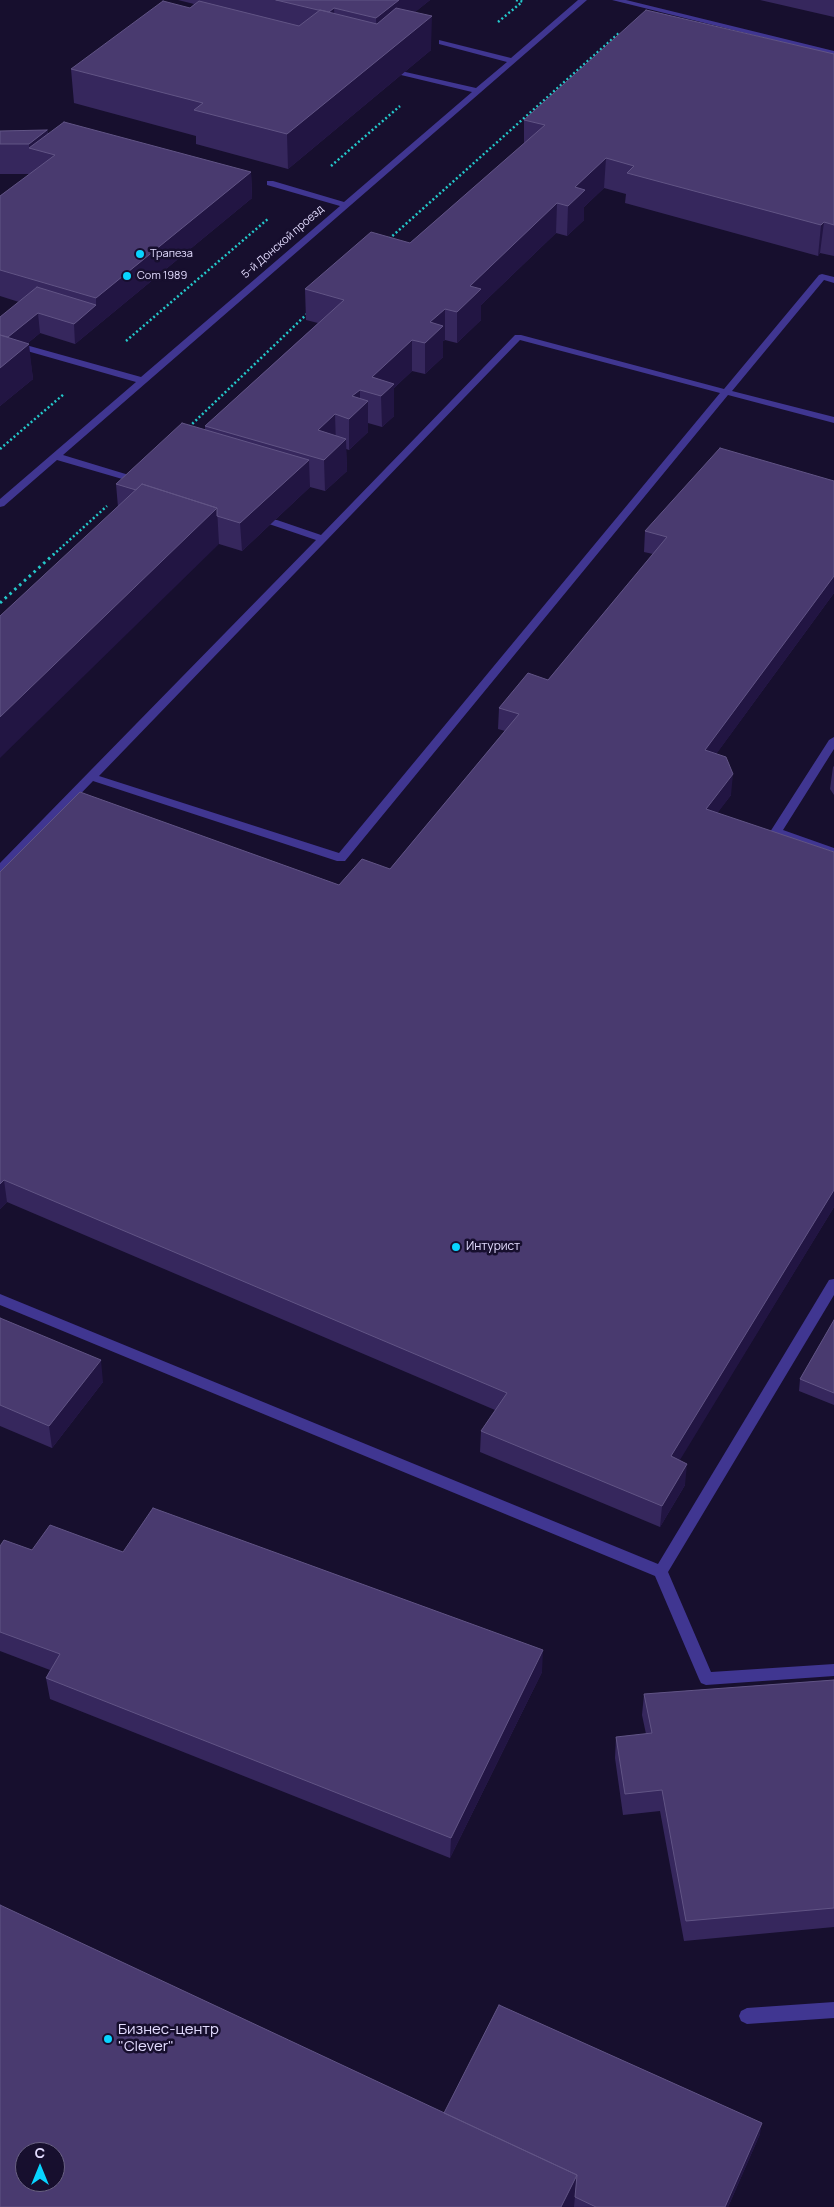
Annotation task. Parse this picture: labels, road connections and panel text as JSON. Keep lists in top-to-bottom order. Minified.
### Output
{"streets":{"street":["5-й Донской проезд"]},"places":["Трапеза","Com 1989","Интурист","Бизнес-центр \"Clever\""],"north":"top"}
